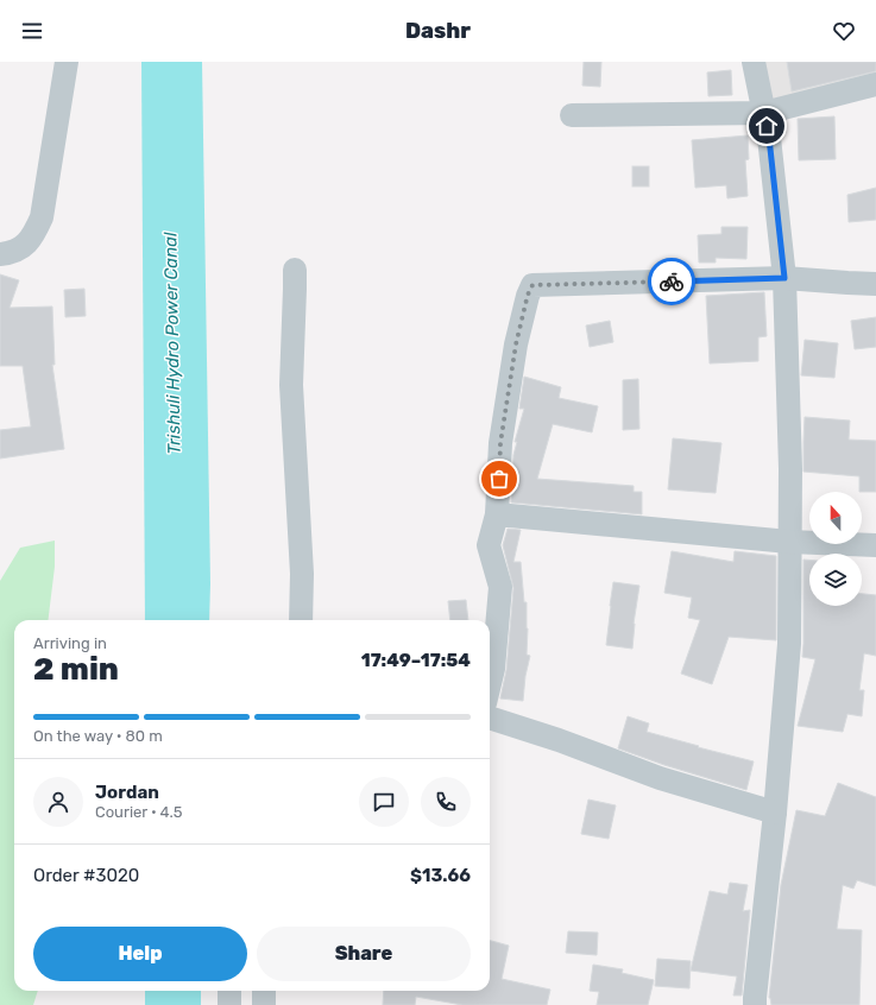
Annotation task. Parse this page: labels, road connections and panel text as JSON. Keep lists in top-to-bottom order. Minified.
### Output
{"water":["Trishuli Hydro Power Canal"],"north":"top","page":{"header":"Dashr","heading":["2 min","Arriving in","17:49–17:54"],"panel":["Jordan","Courier · 4.5","Order #3020","$13.66"],"bar":"On the way · 80 m","buttons":["Help","Share"]}}
